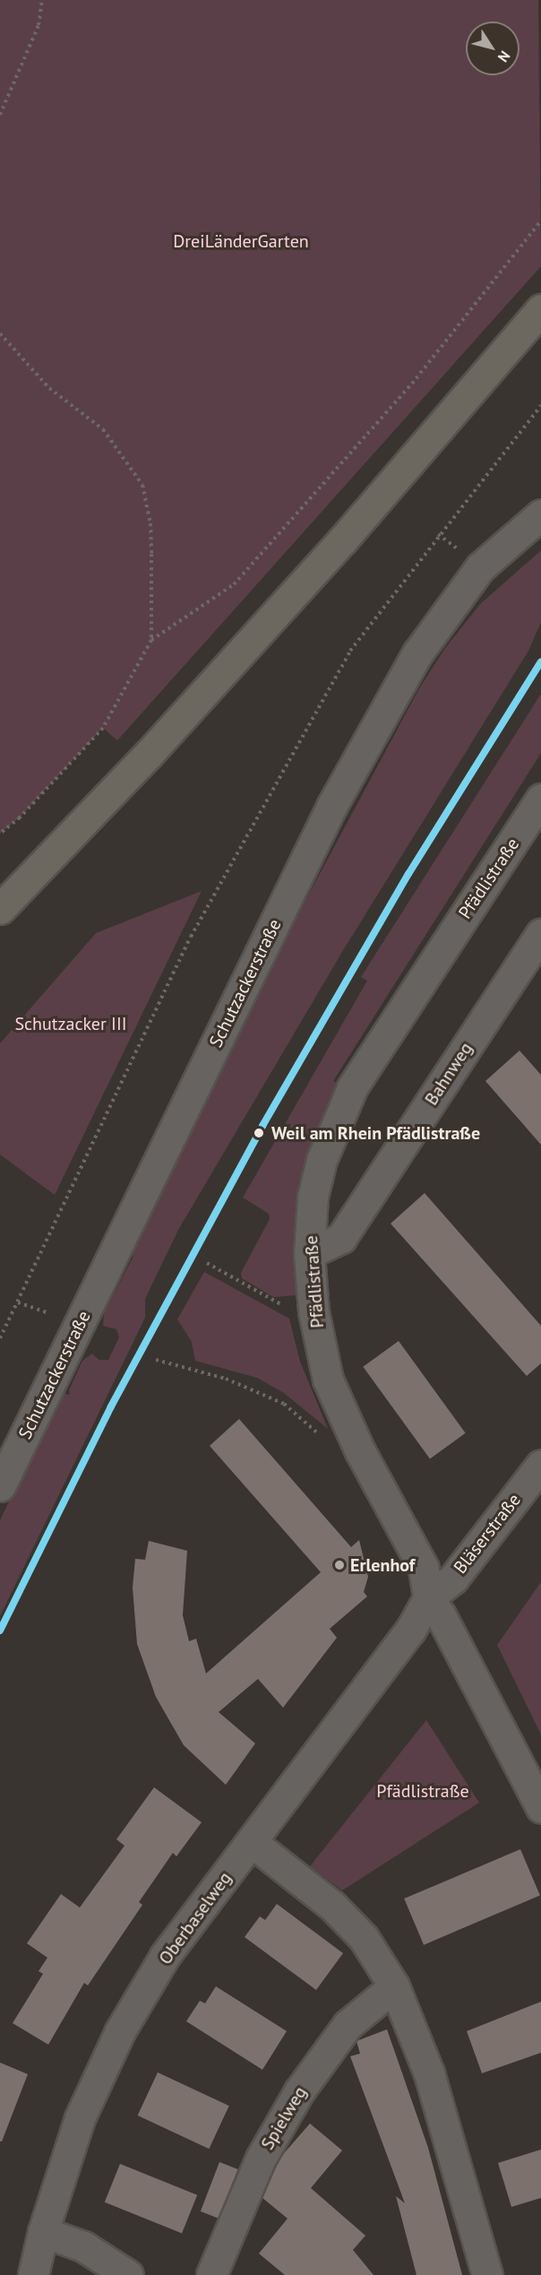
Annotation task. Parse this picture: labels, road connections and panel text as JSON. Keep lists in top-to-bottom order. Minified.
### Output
{"streets":{"street":["Pfädlistraße","Schutzackerstraße","Bahnweg","Bläserstraße","Oberbaselweg","Spielweg"]},"crossings":[["Pfädlistraße","Bahnweg"],["Pfädlistraße","Bläserstraße"],["Pfädlistraße","Oberbaselweg"],["Bläserstraße","Oberbaselweg"]],"parks":["DreiLänderGarten","Schutzacker III","Pfädlistraße"],"places":["Weil am Rhein Pfädlistraße","Erlenhof"],"north":"bottom right"}
